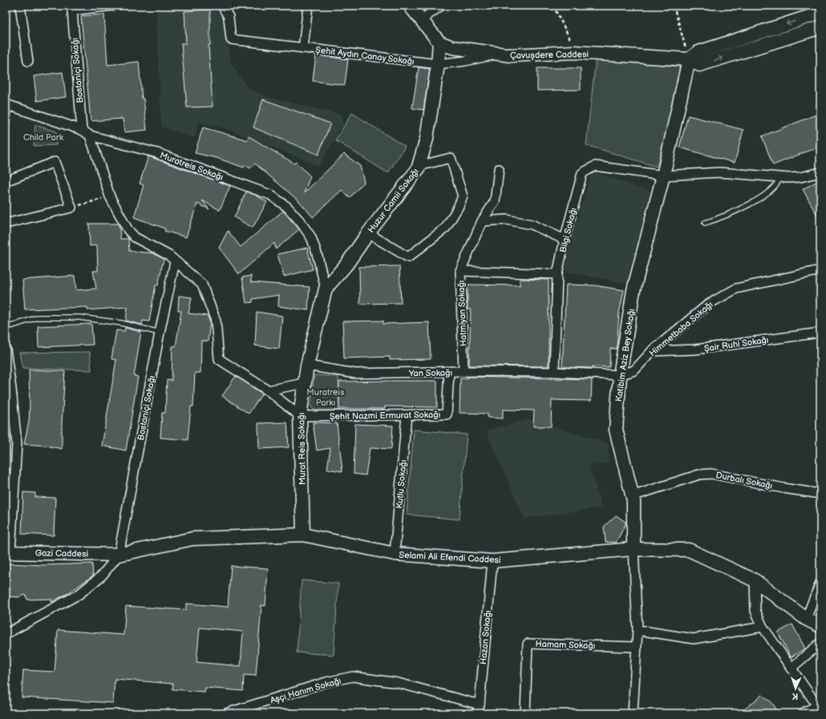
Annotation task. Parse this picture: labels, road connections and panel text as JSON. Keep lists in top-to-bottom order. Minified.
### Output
{"streets":{"street":["Çavuşdere Caddesi","Şehit Aydın Canay Sokağı","Bostaniçi Sokağı","Muratreis Sokağı","Huzur Camii Sokağı","Bilgi Sokağı","Hatmiyan Sokağı","Himmetbaba Sokağı","Şair Ruhi Sokağı","Katibim Aziz Bey Sokağı","Yan Sokağı","Şehit Nazmi Ermurat Sokağı","Murat Reis Sokağı","Durbalı Sokağı","Kutlu Sokağı","Gazi Caddesi","Selami Ali Efendi Caddesi","Hazan Sokağı","Hamam Sokağı","Aşçı Hanım Sokağı"]},"crossings":[["Çavuşdere Caddesi","Şehit Aydın Canay Sokağı"],["Çavuşdere Caddesi","Huzur Camii Sokağı"],["Çavuşdere Caddesi","Katibim Aziz Bey Sokağı"],["Şehit Aydın Canay Sokağı","Huzur Camii Sokağı"],["Bostaniçi Sokağı","Muratreis Sokağı"],["Bostaniçi Sokağı","Gazi Caddesi"],["Bostaniçi Sokağı","Selami Ali Efendi Caddesi"],["Muratreis Sokağı","Huzur Camii Sokağı"],["Muratreis Sokağı","Murat Reis Sokağı"],["Huzur Camii Sokağı","Murat Reis Sokağı"],["Bilgi Sokağı","Katibim Aziz Bey Sokağı"],["Hatmiyan Sokağı","Yan Sokağı"],["Himmetbaba Sokağı","Şair Ruhi Sokağı"],["Himmetbaba Sokağı","Katibim Aziz Bey Sokağı"],["Himmetbaba Sokağı","Yan Sokağı"],["Katibim Aziz Bey Sokağı","Yan Sokağı"],["Katibim Aziz Bey Sokağı","Durbalı Sokağı"],["Katibim Aziz Bey Sokağı","Selami Ali Efendi Caddesi"],["Katibim Aziz Bey Sokağı","Hamam Sokağı"],["Yan Sokağı","Şehit Nazmi Ermurat Sokağı"],["Yan Sokağı","Murat Reis Sokağı"],["Şehit Nazmi Ermurat Sokağı","Murat Reis Sokağı"],["Şehit Nazmi Ermurat Sokağı","Kutlu Sokağı"],["Murat Reis Sokağı","Selami Ali Efendi Caddesi"],["Kutlu Sokağı","Selami Ali Efendi Caddesi"],["Gazi Caddesi","Selami Ali Efendi Caddesi"],["Selami Ali Efendi Caddesi","Hazan Sokağı"],["Hazan Sokağı","Aşçı Hanım Sokağı"]],"parks":["Child Park","Muratreis Parkı"],"north":"bottom"}
